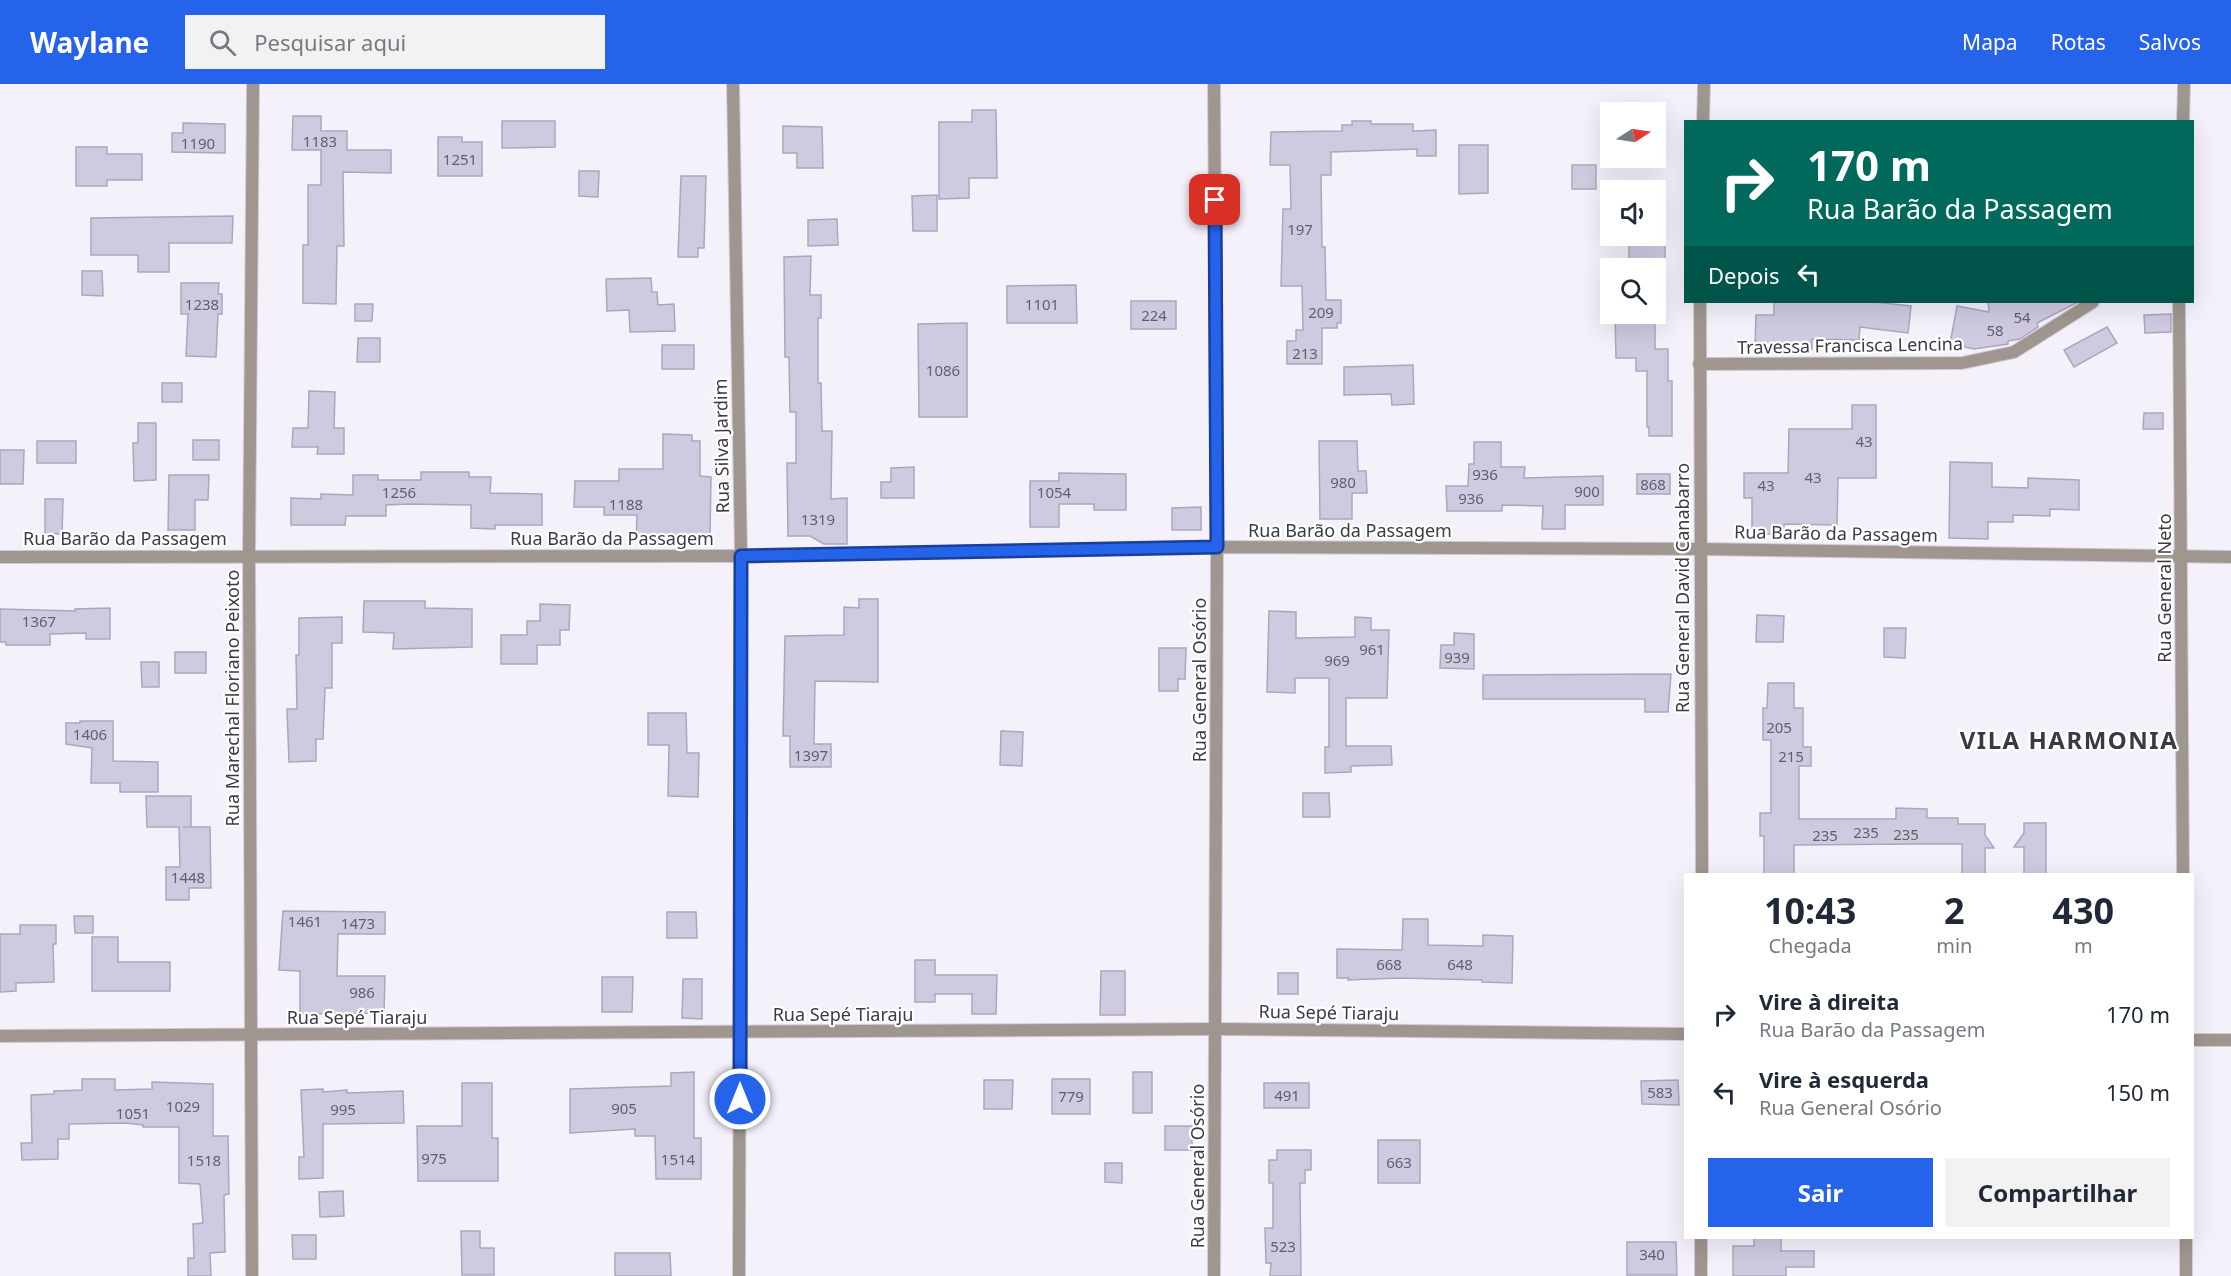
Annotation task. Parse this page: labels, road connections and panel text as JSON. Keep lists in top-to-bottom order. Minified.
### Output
{"streets":{"street":["Travessa Francisca Lencina","Rua Silva Jardim","Rua Barão da Passagem","Rua General David Canabarro","Rua General Neto","Rua General Osório","Rua Marechal Floriano Peixoto","Rua Sepé Tiaraju"]},"crossings":[["Travessa Francisca Lencina","Rua General David Canabarro"],["Rua Silva Jardim","Rua Barão da Passagem"],["Rua Silva Jardim","Rua Sepé Tiaraju"],["Rua Barão da Passagem","Rua General David Canabarro"],["Rua Barão da Passagem","Rua General Neto"],["Rua Barão da Passagem","Rua General Osório"],["Rua Barão da Passagem","Rua Marechal Floriano Peixoto"],["Rua General Osório","Rua Sepé Tiaraju"],["Rua Marechal Floriano Peixoto","Rua Sepé Tiaraju"]],"districts":["VILA HARMONIA"],"house_numbers":["1183","1190","1251","197","1238","1101","209","224","54","58","213","1086","43","936","43","980","868","43","900","1256","1054","936","1188","1319","1367","961","939","969","205","1406","1397","215","235","235","235","1448","1461","1473","668","648","986","583","491","779","1029","905","995","1051","975","1514","1518","663","523","340"],"north":"right","page":{"header":"Waylane","search":"Pesquisar aqui","nav":["Mapa","Rotas","Salvos"],"turn":["170 m","Rua Barão da Passagem"],"then":"Depois","eta":["10:43","Chegada","2","min","430","m"],"list":[{"name":"Vire à direita","note":"Rua Barão da Passagem","value":"170 m"},{"name":"Vire à esquerda","note":"Rua General Osório","value":"150 m"}],"buttons":["Sair","Compartilhar"]}}
